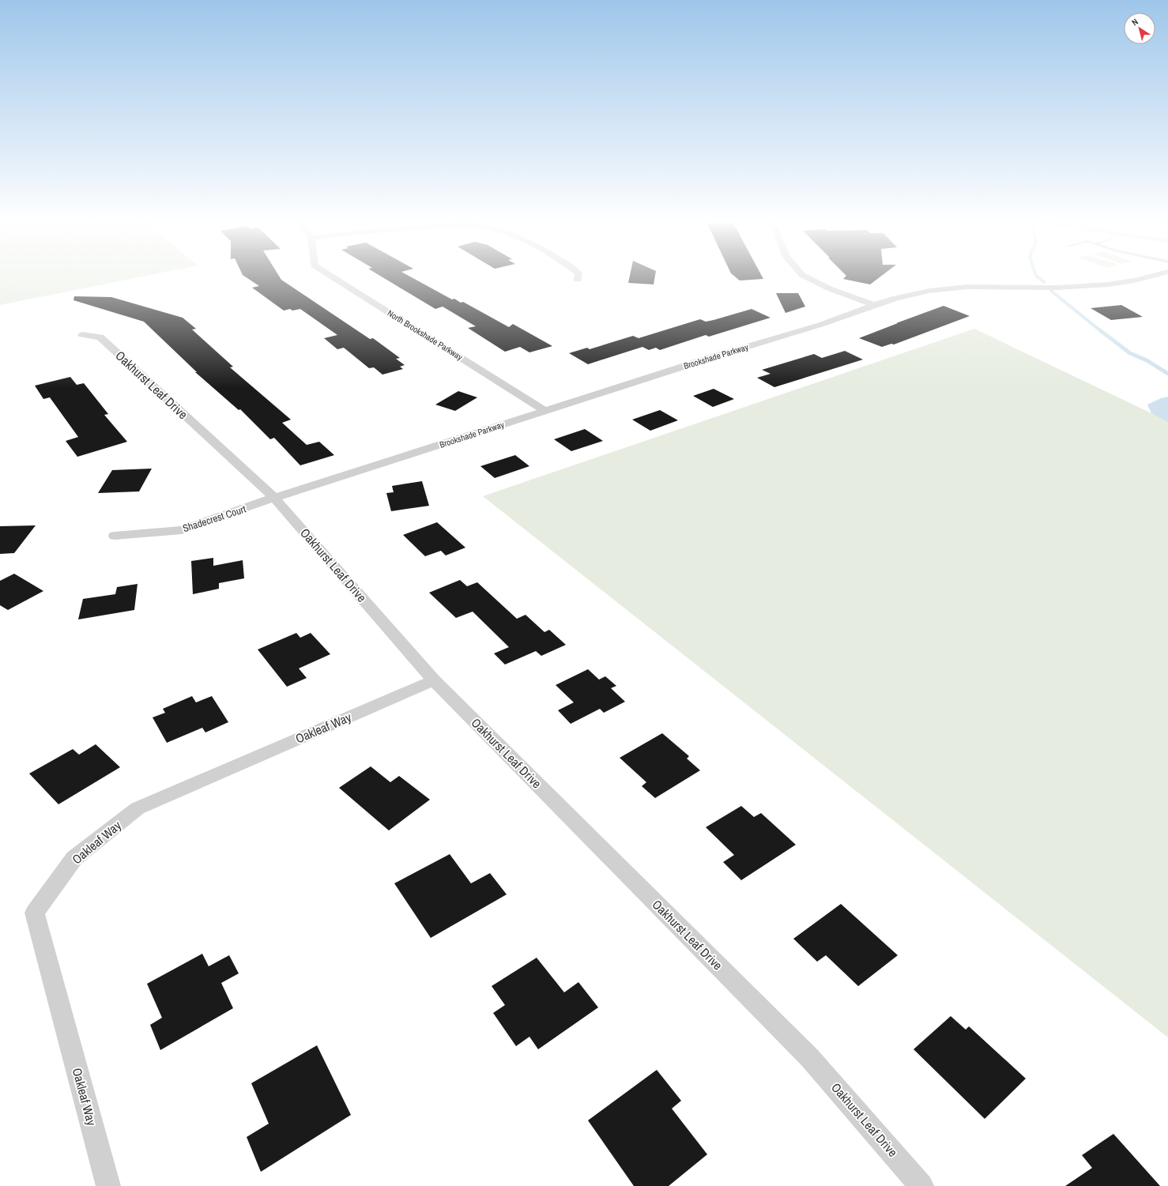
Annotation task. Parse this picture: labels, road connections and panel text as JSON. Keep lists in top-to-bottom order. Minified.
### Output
{"streets":{"street":["North Brookshade Parkway","Brookshade Parkway","Oakhurst Leaf Drive","Shadecrest Court","Oakleaf Way"]},"crossings":[["North Brookshade Parkway","Brookshade Parkway"],["Brookshade Parkway","Oakhurst Leaf Drive"],["Brookshade Parkway","Shadecrest Court"],["Oakhurst Leaf Drive","Shadecrest Court"],["Oakhurst Leaf Drive","Oakleaf Way"]],"north":"top left"}
